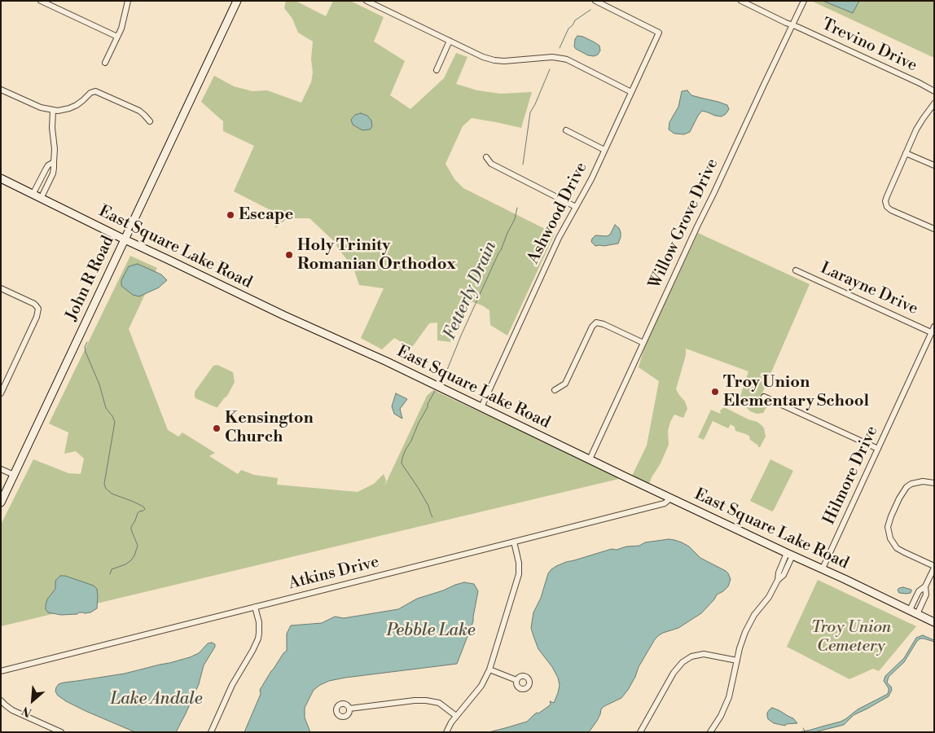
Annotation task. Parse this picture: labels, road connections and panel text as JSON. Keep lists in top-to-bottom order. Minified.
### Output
{"streets":{"main road":["East Square Lake Road","John R Road"],"street":["Trevino Drive","Ashwood Drive","Willow Grove Drive","Larayne Drive","Hilmore Drive","Atkins Drive"]},"crossings":[["Trevino Drive","Willow Grove Drive"],["Ashwood Drive","East Square Lake Road"],["Willow Grove Drive","East Square Lake Road"],["East Square Lake Road","John R Road"],["East Square Lake Road","Hilmore Drive"],["East Square Lake Road","Atkins Drive"],["Larayne Drive","Hilmore Drive"]],"water":["Fetterly Drain","Pebble Lake","Lake Andale"],"parks":["Troy Union Cemetery"],"places":["Escape","Holy Trinity Romanian Orthodox","Troy Union Elementary School","Kensington Church"],"north":"bottom left"}
